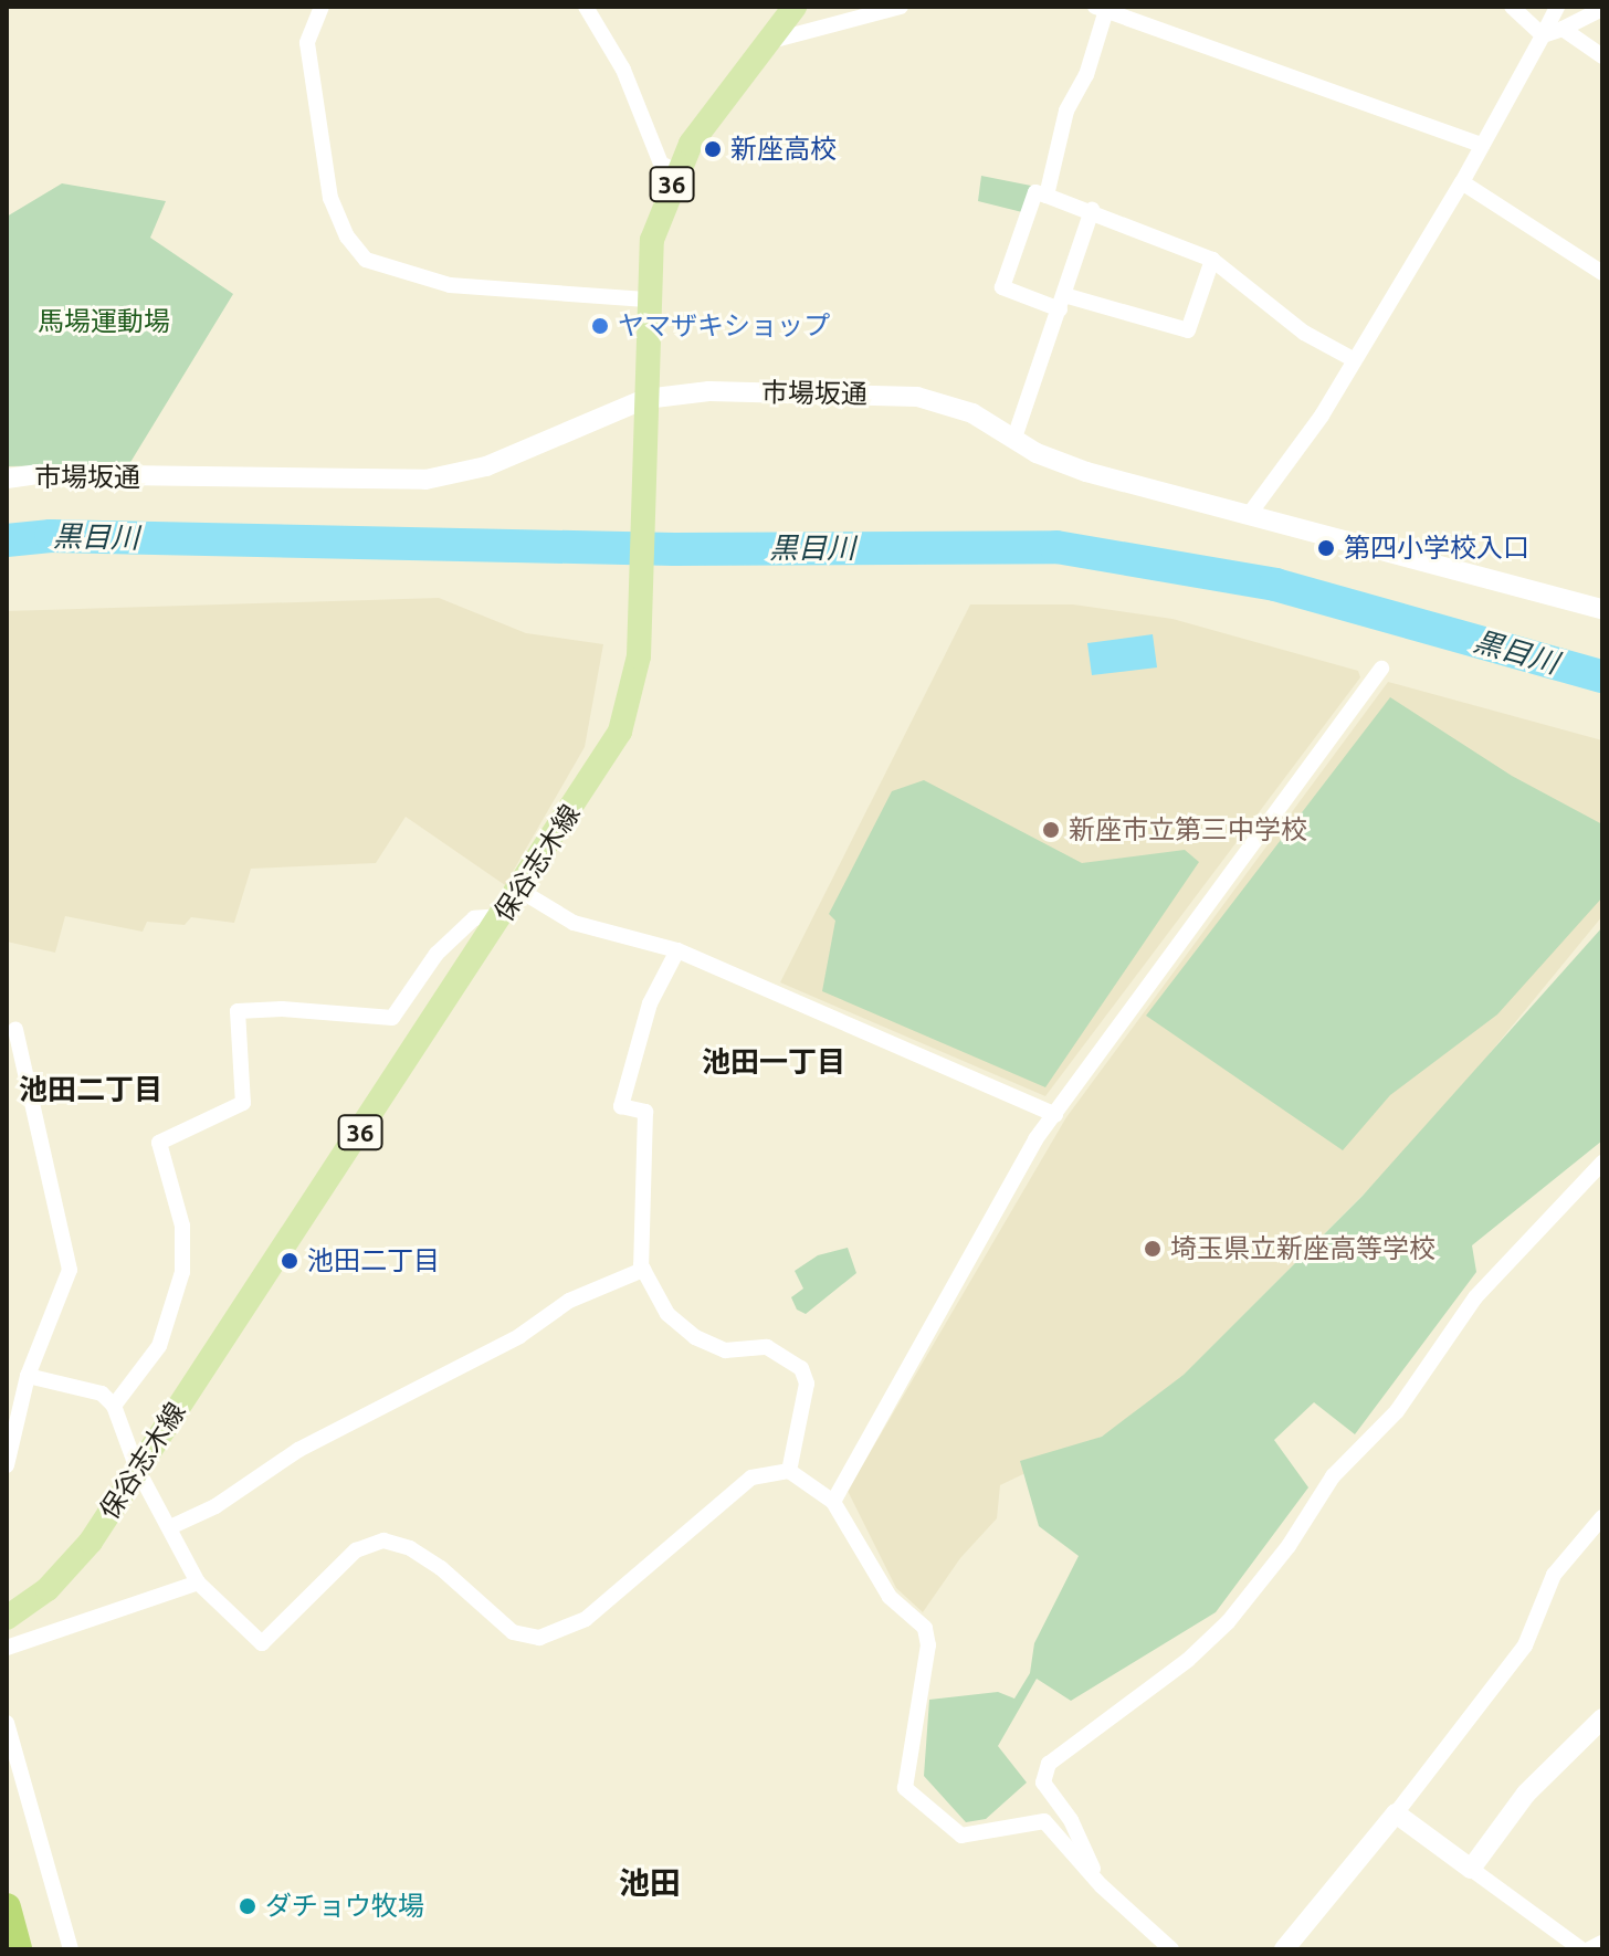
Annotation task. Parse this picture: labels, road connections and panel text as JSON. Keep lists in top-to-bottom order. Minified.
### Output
{"streets":{"main road":["36","保谷志木線"],"street":["市場坂通"]},"crossings":[["市場坂通","保谷志木線"]],"districts":["池田一丁目","池田二丁目","池田"],"water":["黒目川"],"parks":["馬場運動場"],"places":["新座高校","ヤマザキショップ","第四小学校入口","新座市立第三中学校","埼玉県立新座高等学校","池田二丁目","ダチョウ牧場"]}
